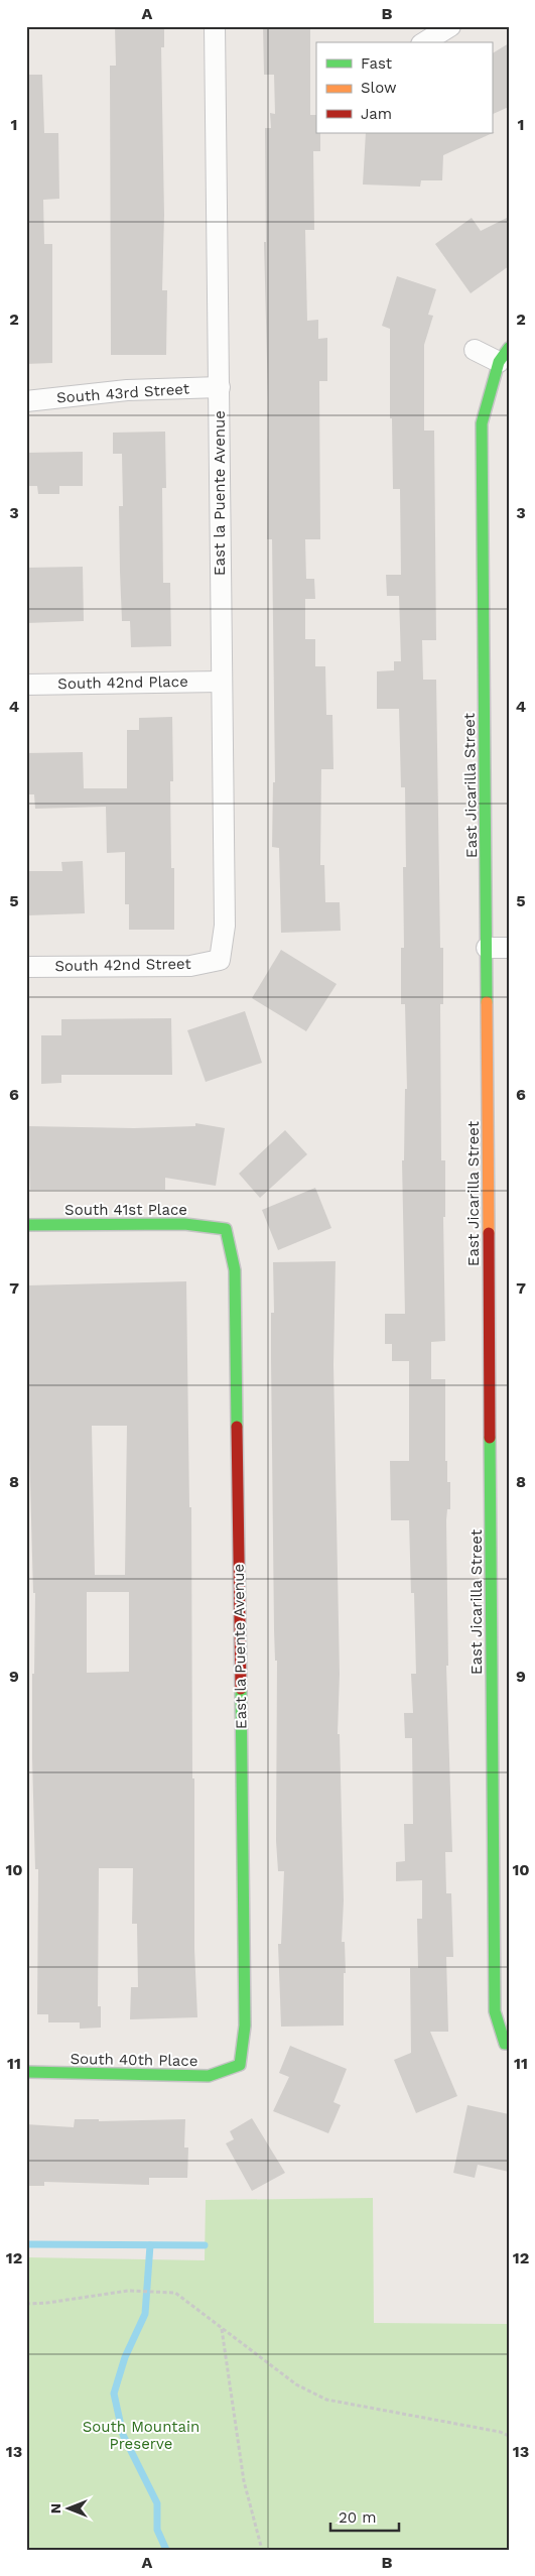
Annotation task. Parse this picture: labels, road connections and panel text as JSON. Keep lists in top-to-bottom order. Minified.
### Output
{"streets":{"street":["South 43rd Street","East la Puente Avenue","South 42nd Place","East Jicarilla Street","South 42nd Street","South 41st Place","South 40th Place"]},"crossings":[["South 43rd Street","East la Puente Avenue"],["East la Puente Avenue","South 42nd Place"],["East la Puente Avenue","South 42nd Street"],["East la Puente Avenue","South 41st Place"],["East la Puente Avenue","South 40th Place"]],"parks":["South Mountain Preserve"],"legend":["Fast","Slow","Jam"],"scale_bar":"20 m","north":"left","grid":{"columns":["A","B"],"rows":["1","2","3","4","5","6","7","8","9","10","11","12","13"]}}
